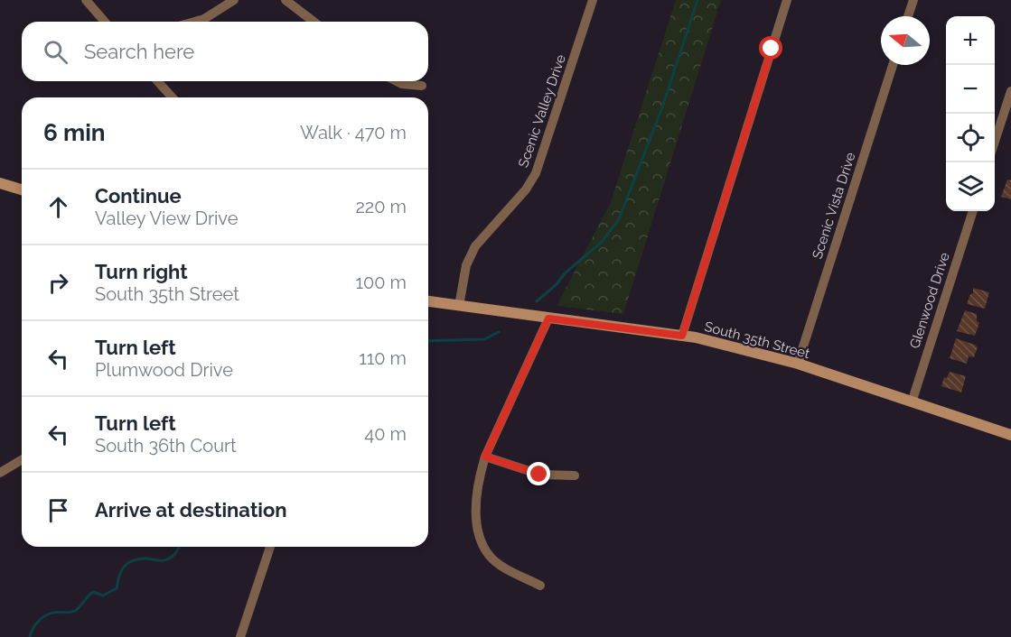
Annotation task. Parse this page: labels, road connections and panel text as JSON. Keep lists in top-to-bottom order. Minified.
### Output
{"streets":{"street":["Scenic Valley Drive","Scenic Vista Drive","Glenwood Drive","South 35th Street"]},"crossings":[["Scenic Valley Drive","South 35th Street"],["Scenic Vista Drive","South 35th Street"],["Glenwood Drive","South 35th Street"]],"north":"left","page":{"map_buttons":["+","−"],"search":"Search here","heading":["6 min","Walk · 470 m"],"list":[["Continue","Valley View Drive","220 m"],["Turn right","South 35th Street","100 m"],["Turn left","Plumwood Drive","110 m"],["Turn left","South 36th Court","40 m"],"Arrive at destination"]}}
